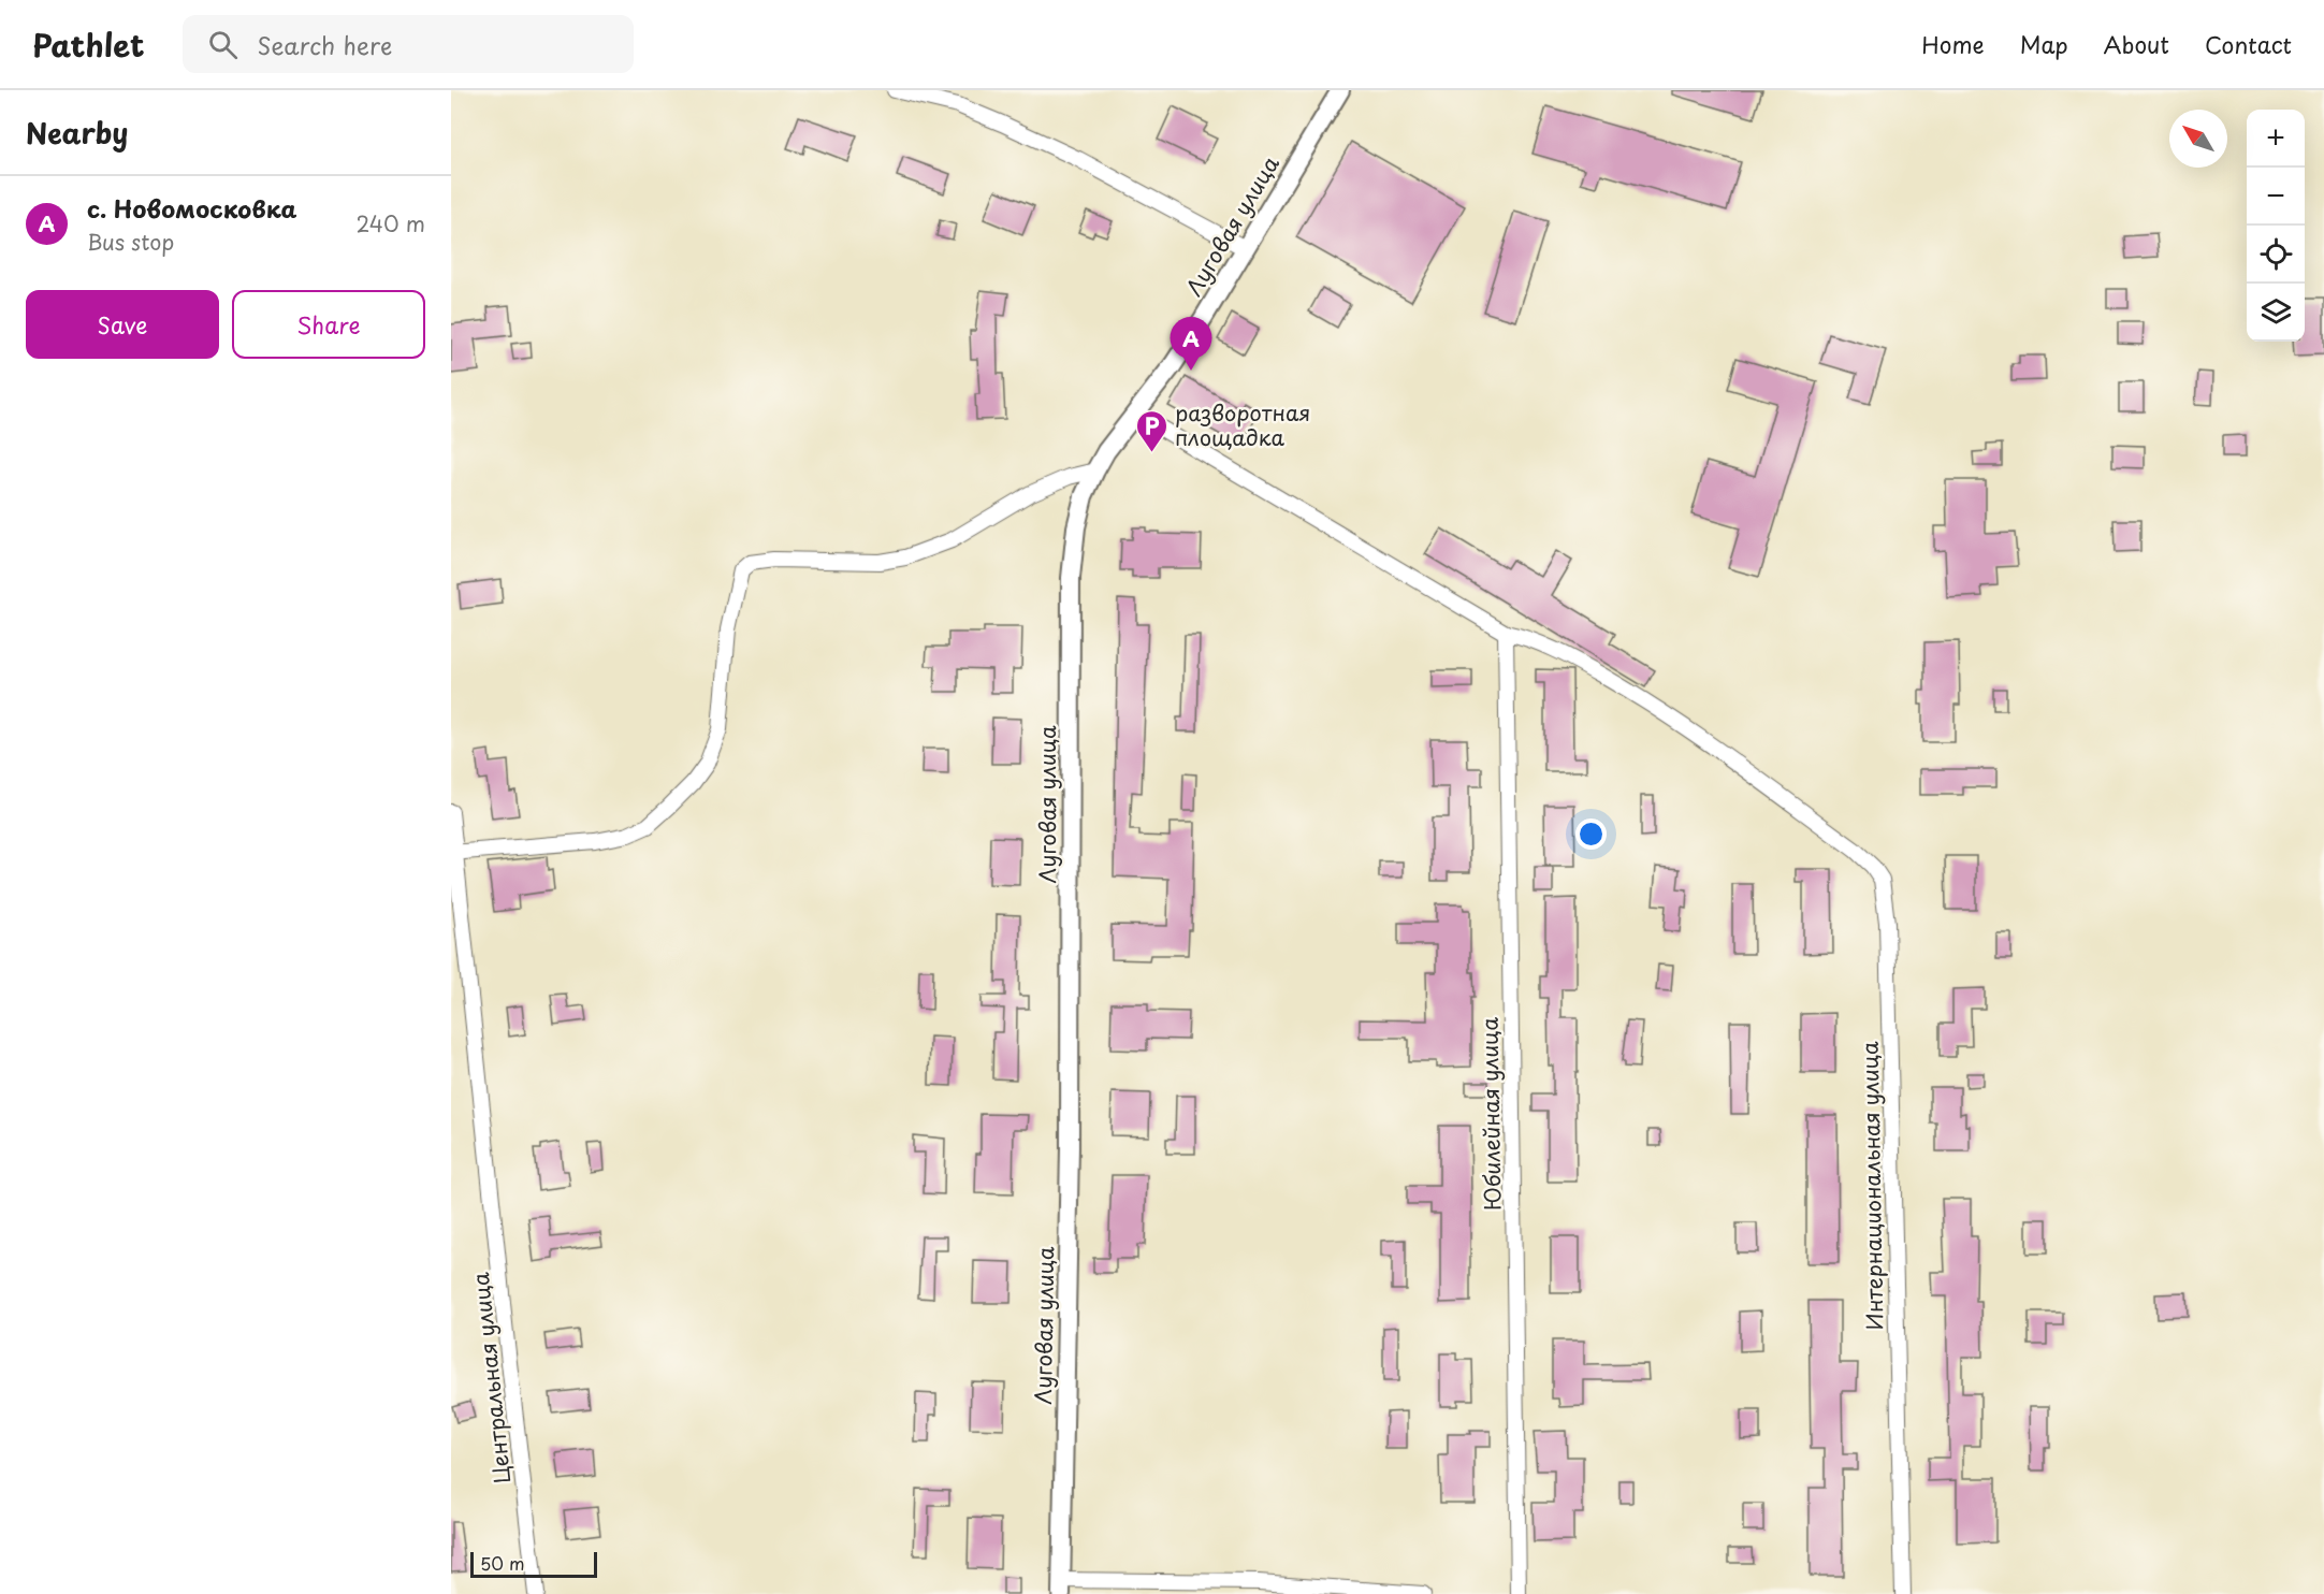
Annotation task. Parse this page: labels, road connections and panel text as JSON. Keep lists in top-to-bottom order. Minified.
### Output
{"streets":{"street":["Луговая улица","Юбилейная улица","Интернациональная улица","Центральная улица"]},"crossings":[["Луговая улица","Интернациональная улица"],["Юбилейная улица","Интернациональная улица"]],"places":{"parking":["разворотная площадка"]},"scale_bar":"50 m","north":"top left","page":{"header":"Pathlet","search":"Search here","nav":["Home","Map","About","Contact"],"heading":"Nearby","map_buttons":["+","−"],"list":[{"mark":"A","name":"с. Новомосковка","note":"Bus stop","value":"240 m"}],"buttons":["Save","Share"],"pins":"A","scale":"50 m"}}
